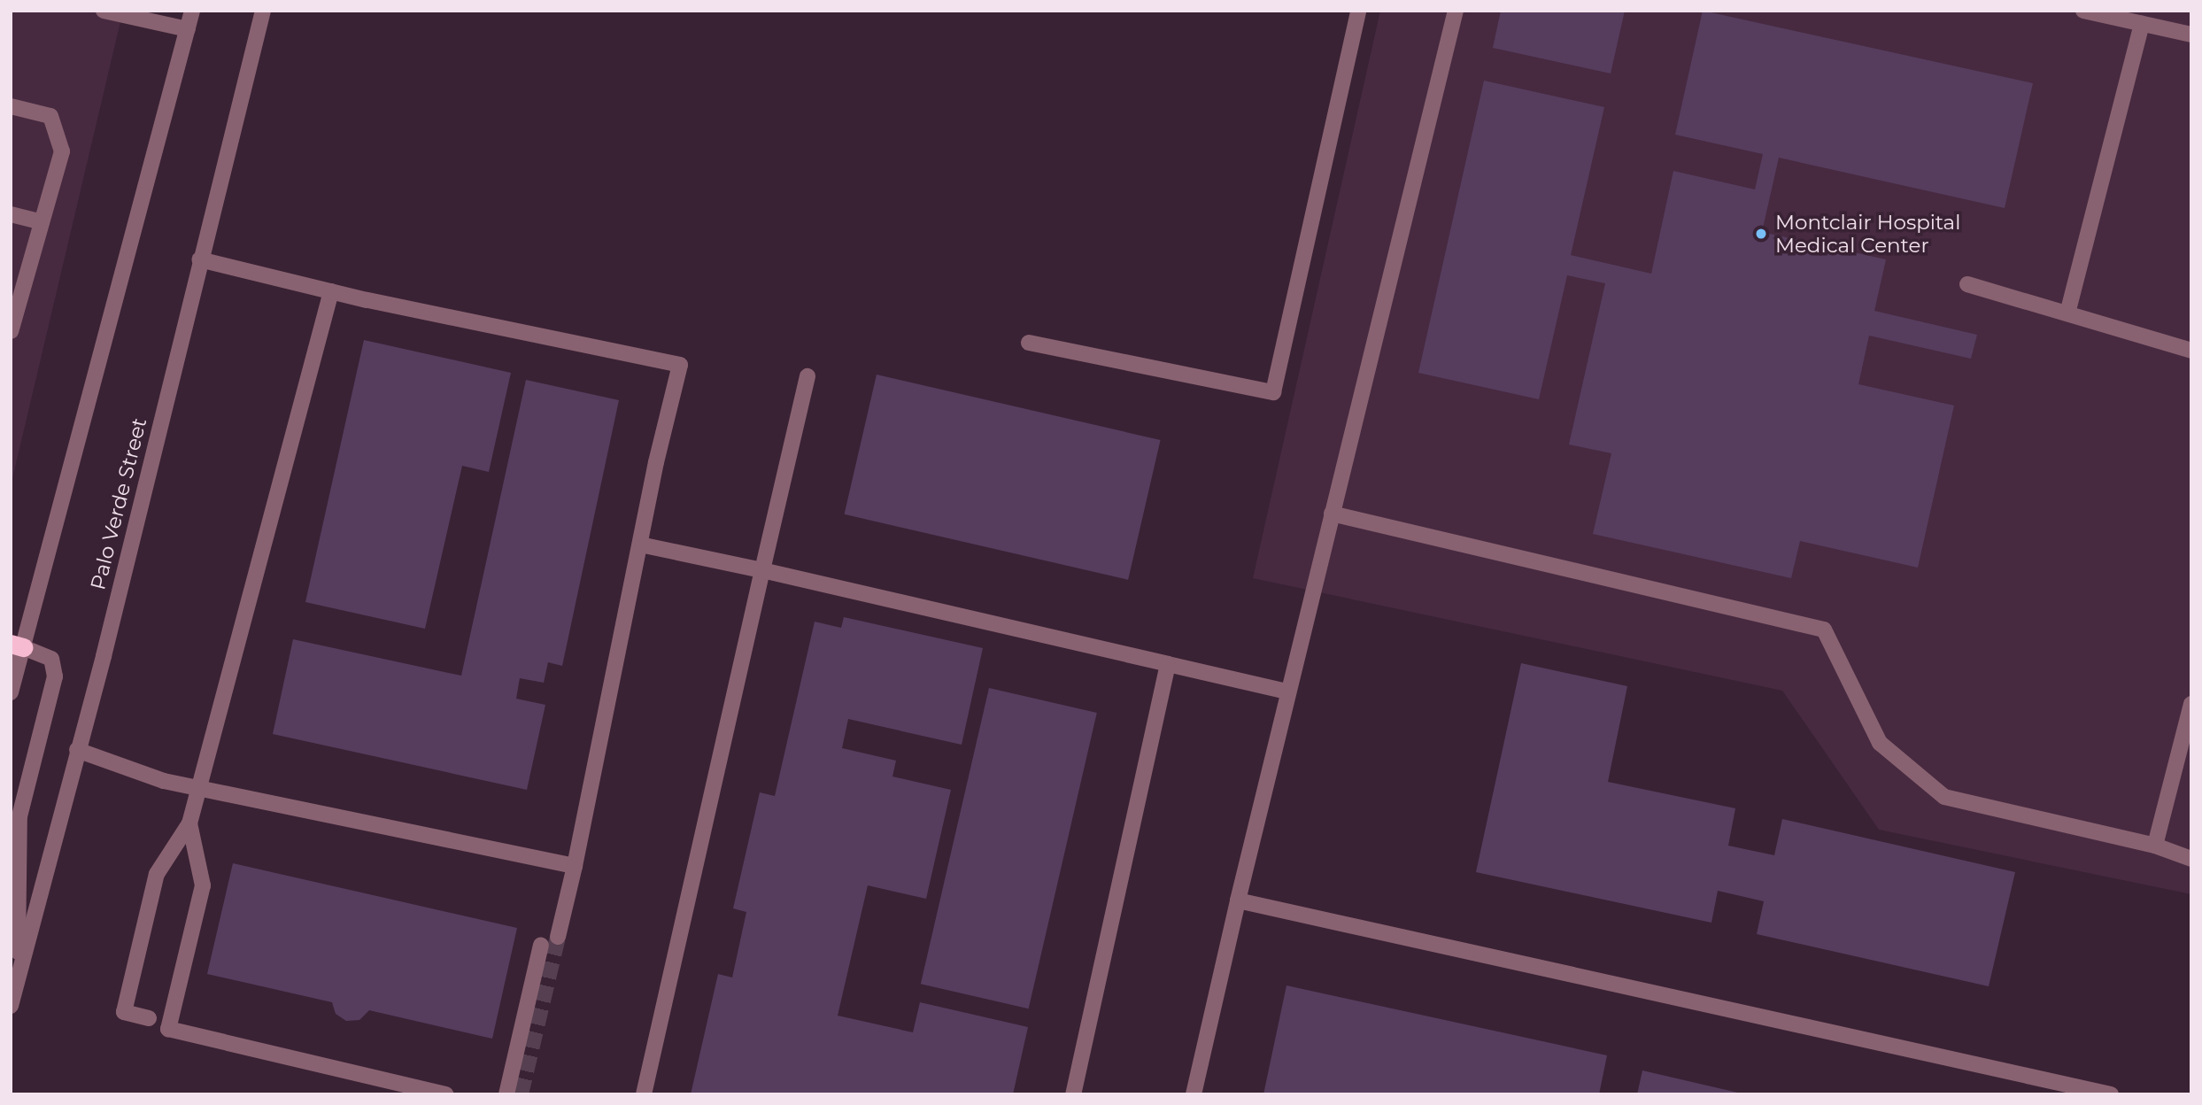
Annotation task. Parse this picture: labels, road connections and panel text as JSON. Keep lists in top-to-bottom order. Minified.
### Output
{"streets":{"street":["Palo Verde Street"]},"places":["Montclair Hospital Medical Center"]}
